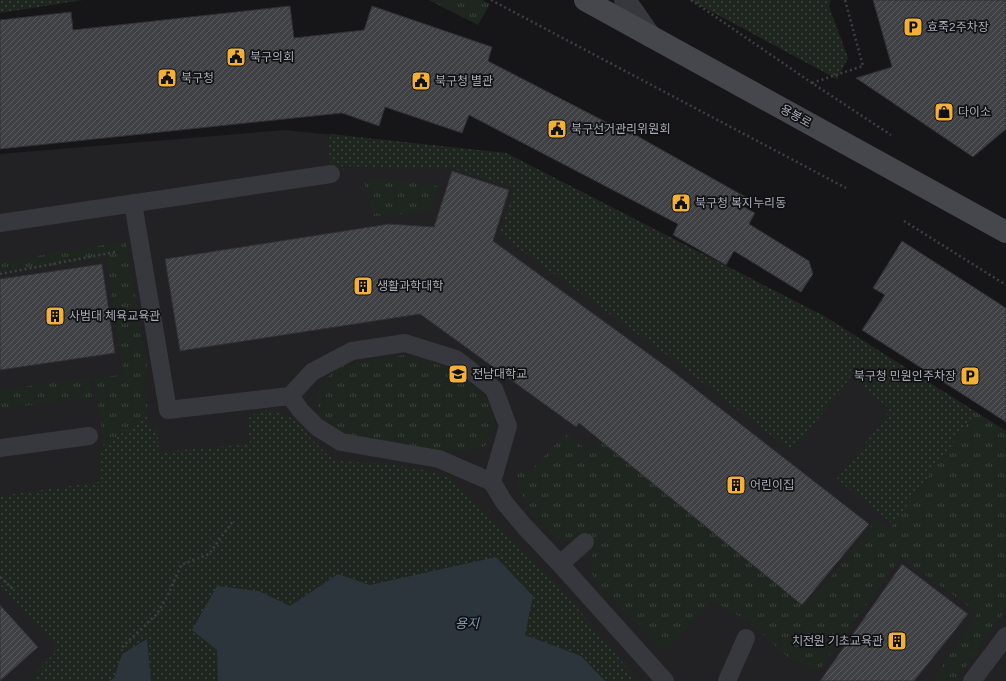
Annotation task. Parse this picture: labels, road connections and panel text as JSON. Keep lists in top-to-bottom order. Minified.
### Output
{"streets":{"main road":["용봉로"]},"water":["용지"],"places":{"parking":["효죽2주차장","북구청 민원인주차장"],"public building":["북구의회","북구청","북구청 별관","북구선거관리위원회","북구청 복지누리동"],"shop":["다이소"],"building":["생활과학대학","사범대 체육교육관","어린이집","치전원 기초교육관"],"school or university":["전남대학교"]}}
